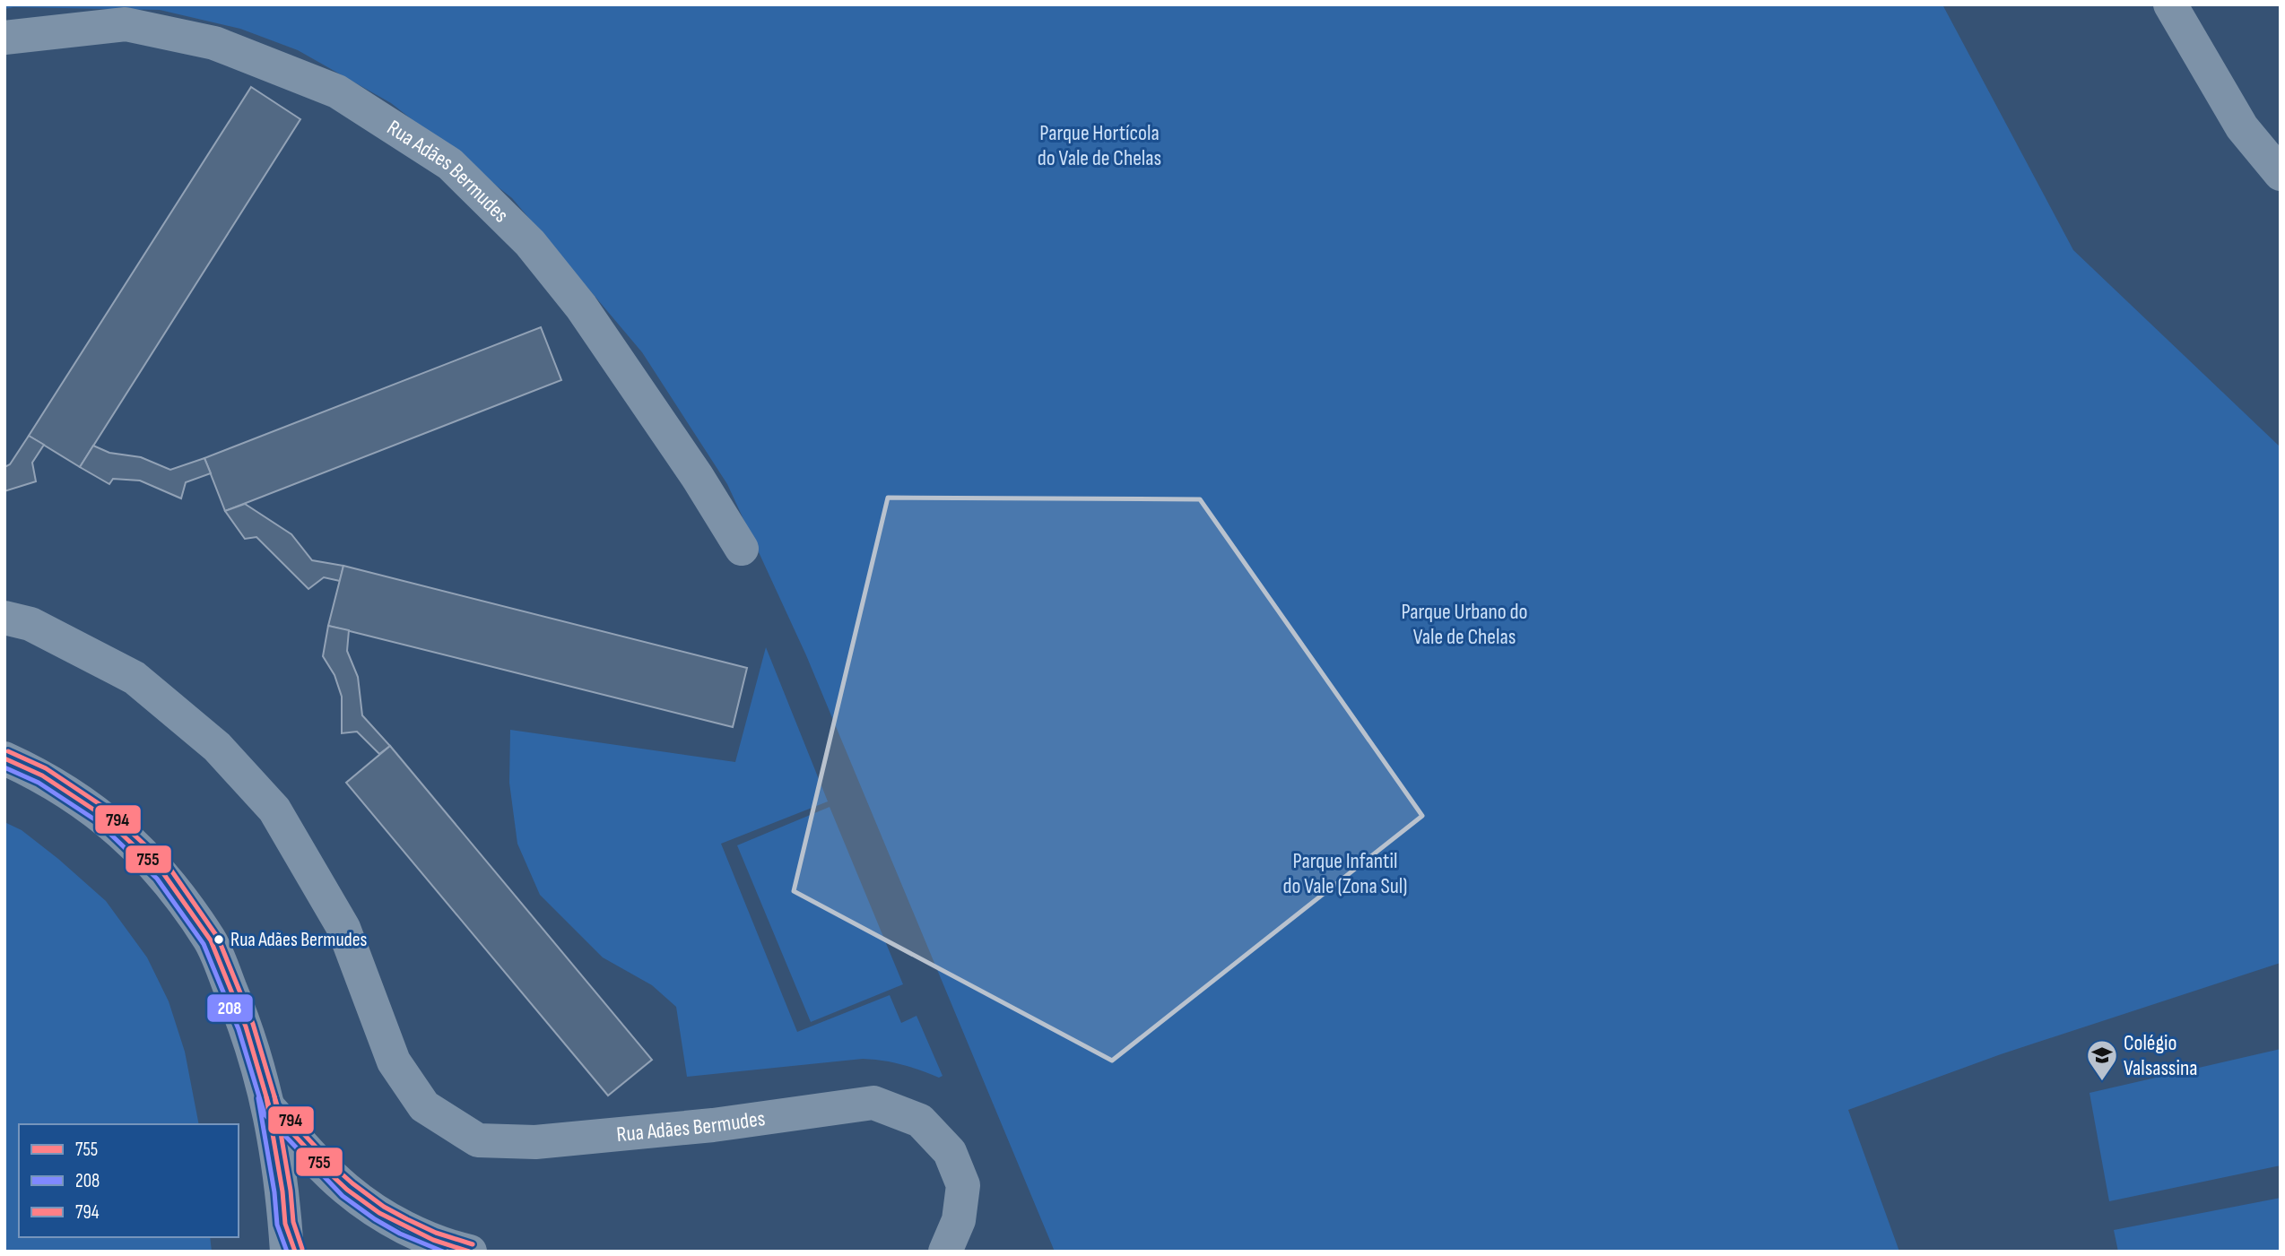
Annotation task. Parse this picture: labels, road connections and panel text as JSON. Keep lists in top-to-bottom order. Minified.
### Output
{"streets":{"street":["Rua Adães Bermudes"]},"parks":["Parque Hortícola do Vale de Chelas","Parque Urbano do Vale de Chelas","Parque Infantil do Vale (Zona Sul)"],"places":{"other":["Rua Adães Bermudes"],"school or university":["Colégio Valsassina"]},"lines":["transit line 794","transit line 755","transit line 208"],"legend":["755","208","794"]}
